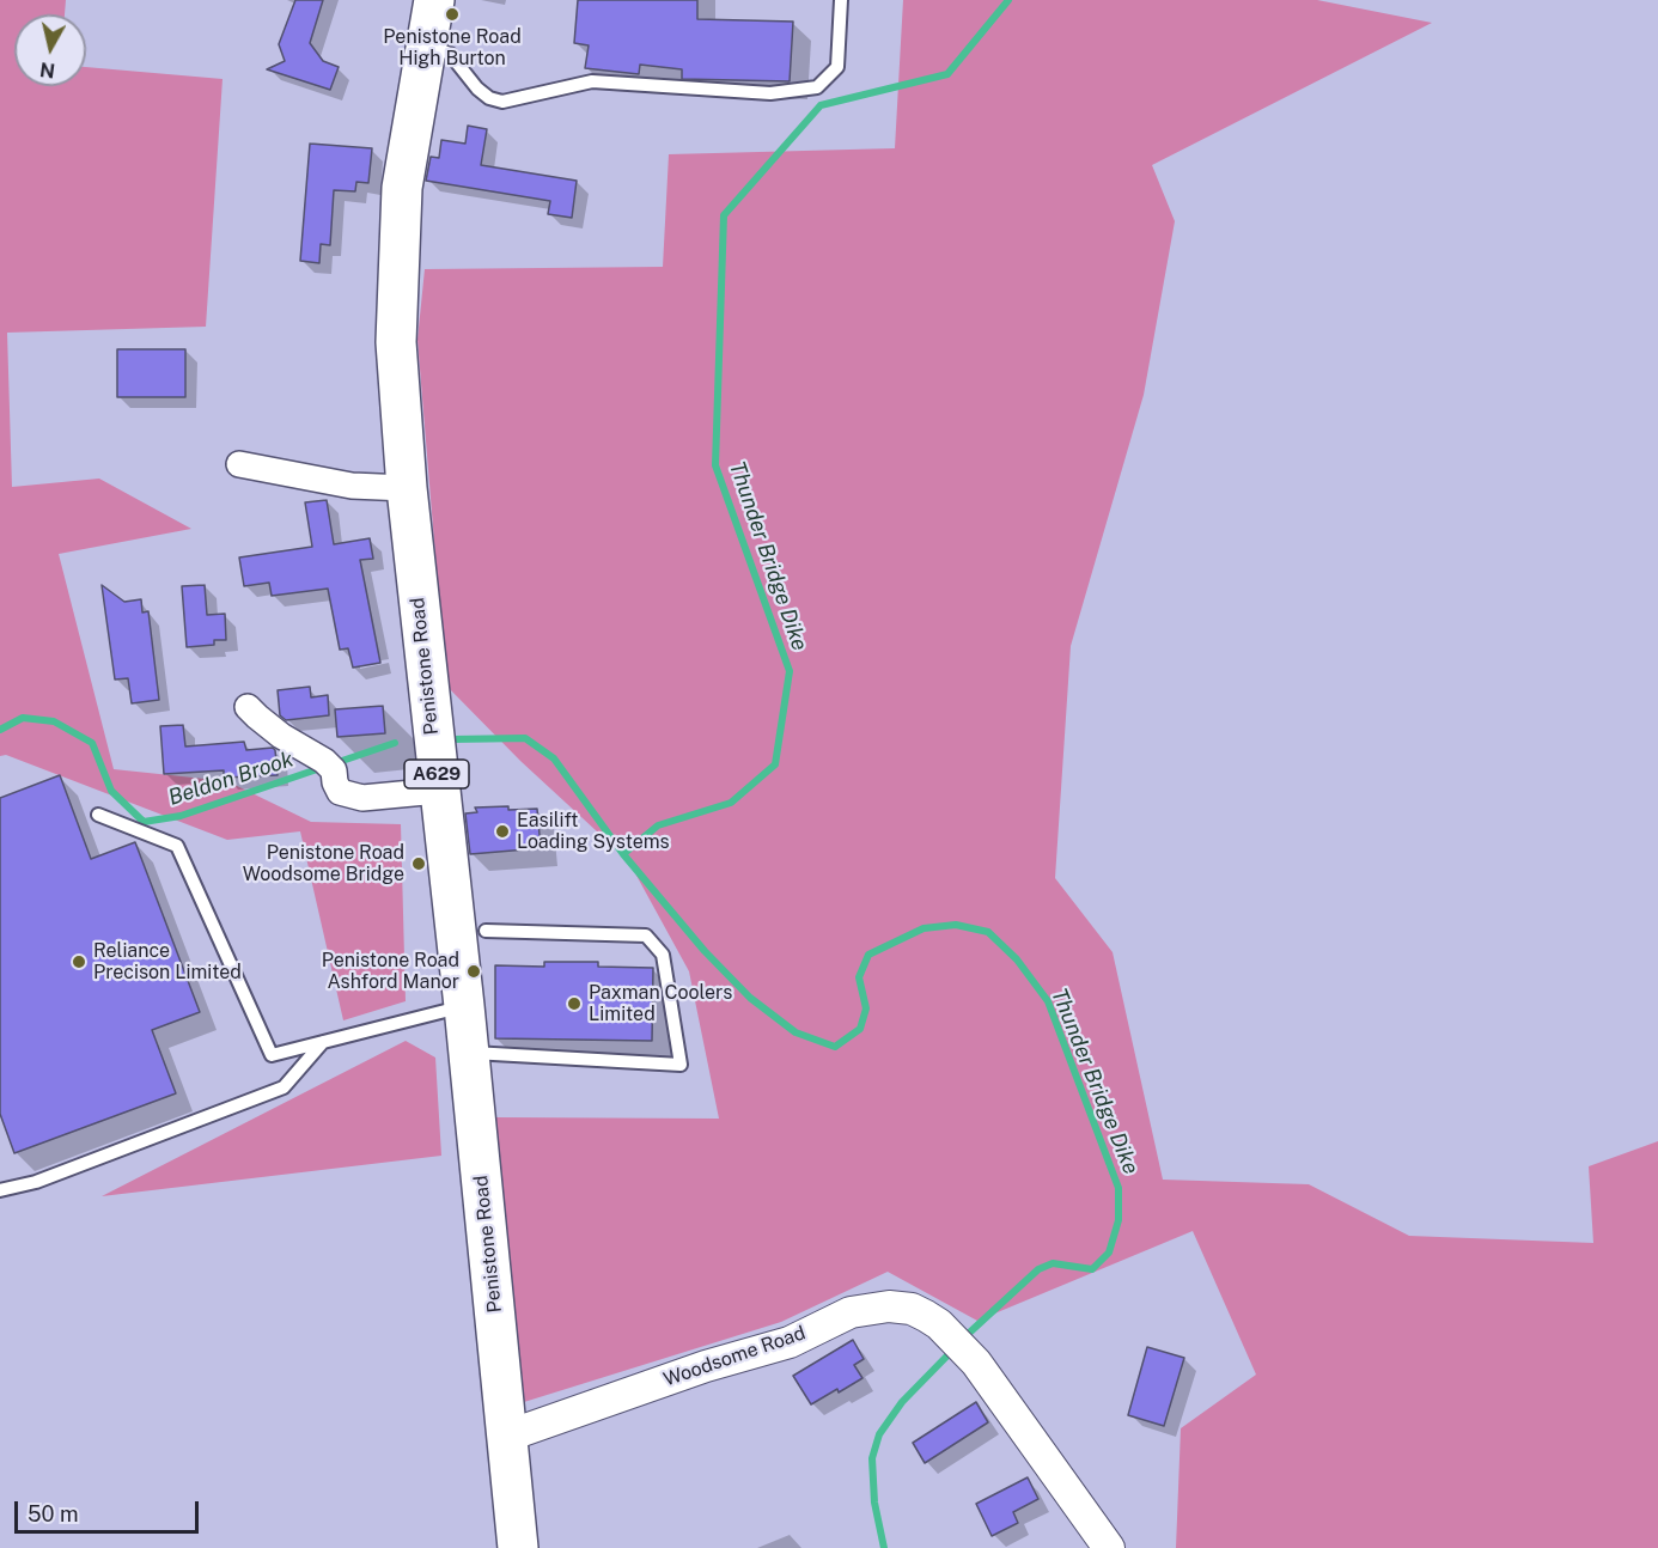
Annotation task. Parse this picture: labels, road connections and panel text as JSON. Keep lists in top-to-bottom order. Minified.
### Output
{"streets":{"highway":["Penistone Road","A629"],"street":["Woodsome Road"]},"crossings":[["Penistone Road","Woodsome Road"]],"water":["Thunder Bridge Dike","Beldon Brook"],"places":["Penistone Road High Burton","Easilift Loading Systems","Penistone Road Woodsome Bridge","Reliance Precison Limited","Penistone Road Ashford Manor","Paxman Coolers Limited"],"scale_bar":"50 m","north":"bottom"}
